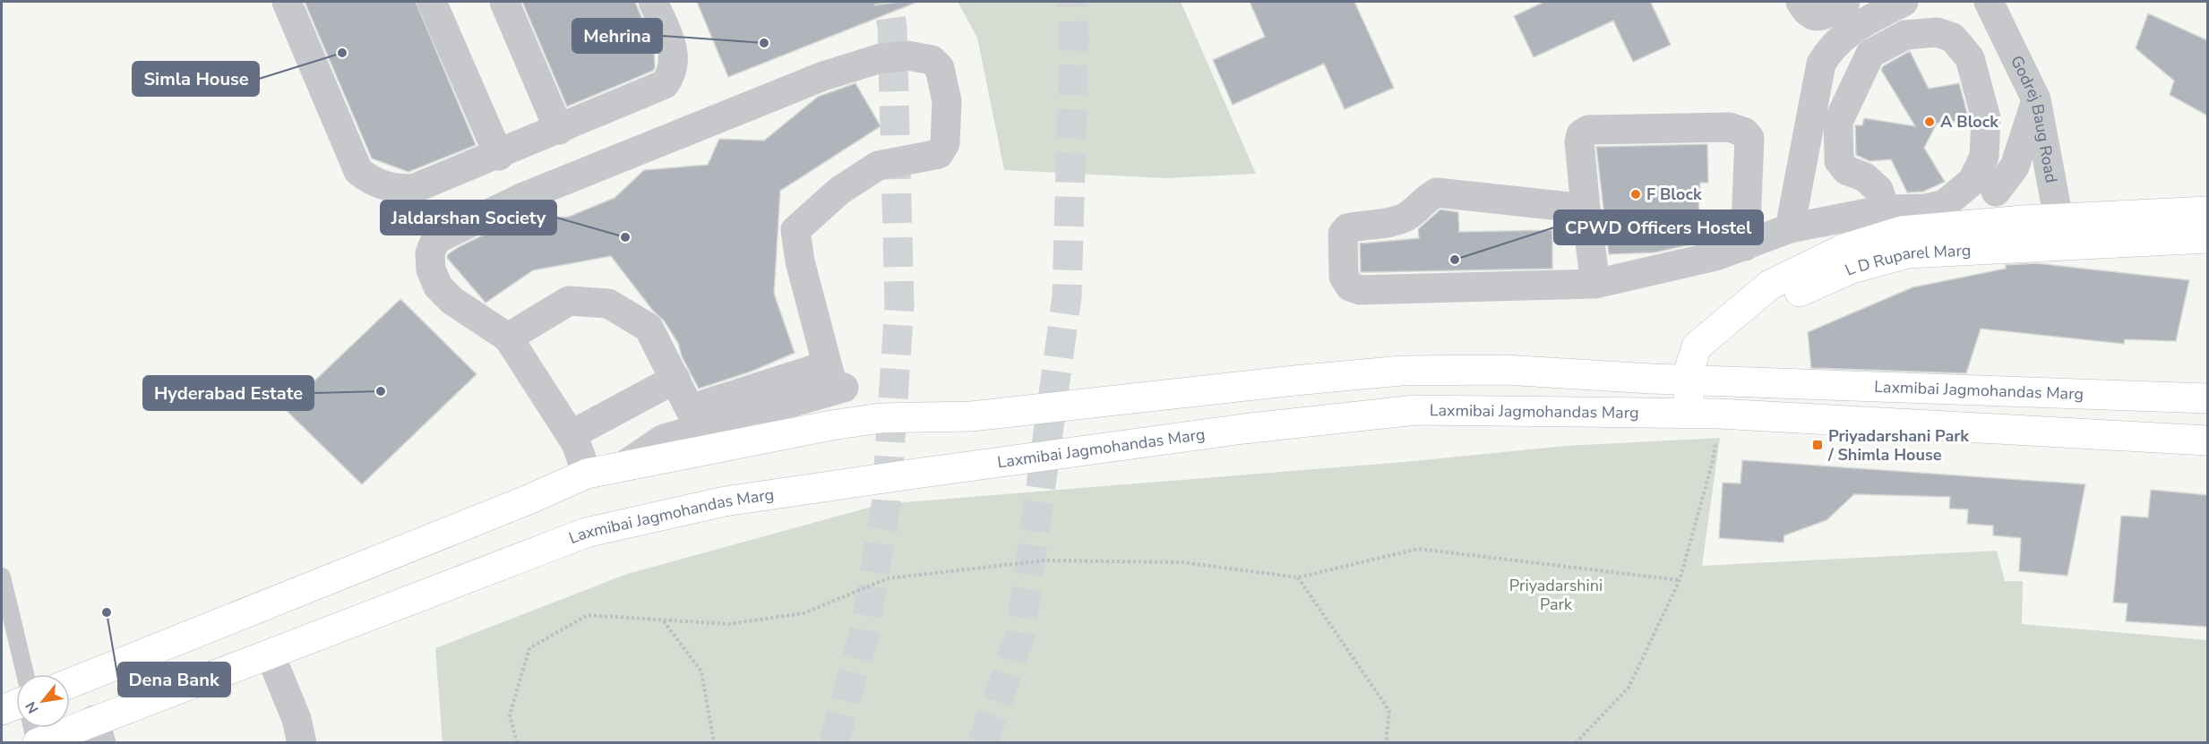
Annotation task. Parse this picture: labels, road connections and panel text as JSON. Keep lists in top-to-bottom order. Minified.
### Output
{"streets":{"main road":["L D Ruparel Marg","Laxmibai Jagmohandas Marg"],"street":["Godrej Baug Road"]},"crossings":[["Godrej Baug Road","L D Ruparel Marg"],["L D Ruparel Marg","Laxmibai Jagmohandas Marg"]],"parks":["Priyadarshini Park"],"places":{"other":["Mehrina","Simla House","A Block","F Block","Jaldarshan Society","CPWD Officers Hostel","Hyderabad Estate","Dena Bank"],"transit":["Priyadarshani Park / Shimla House"]},"north":"bottom left"}
